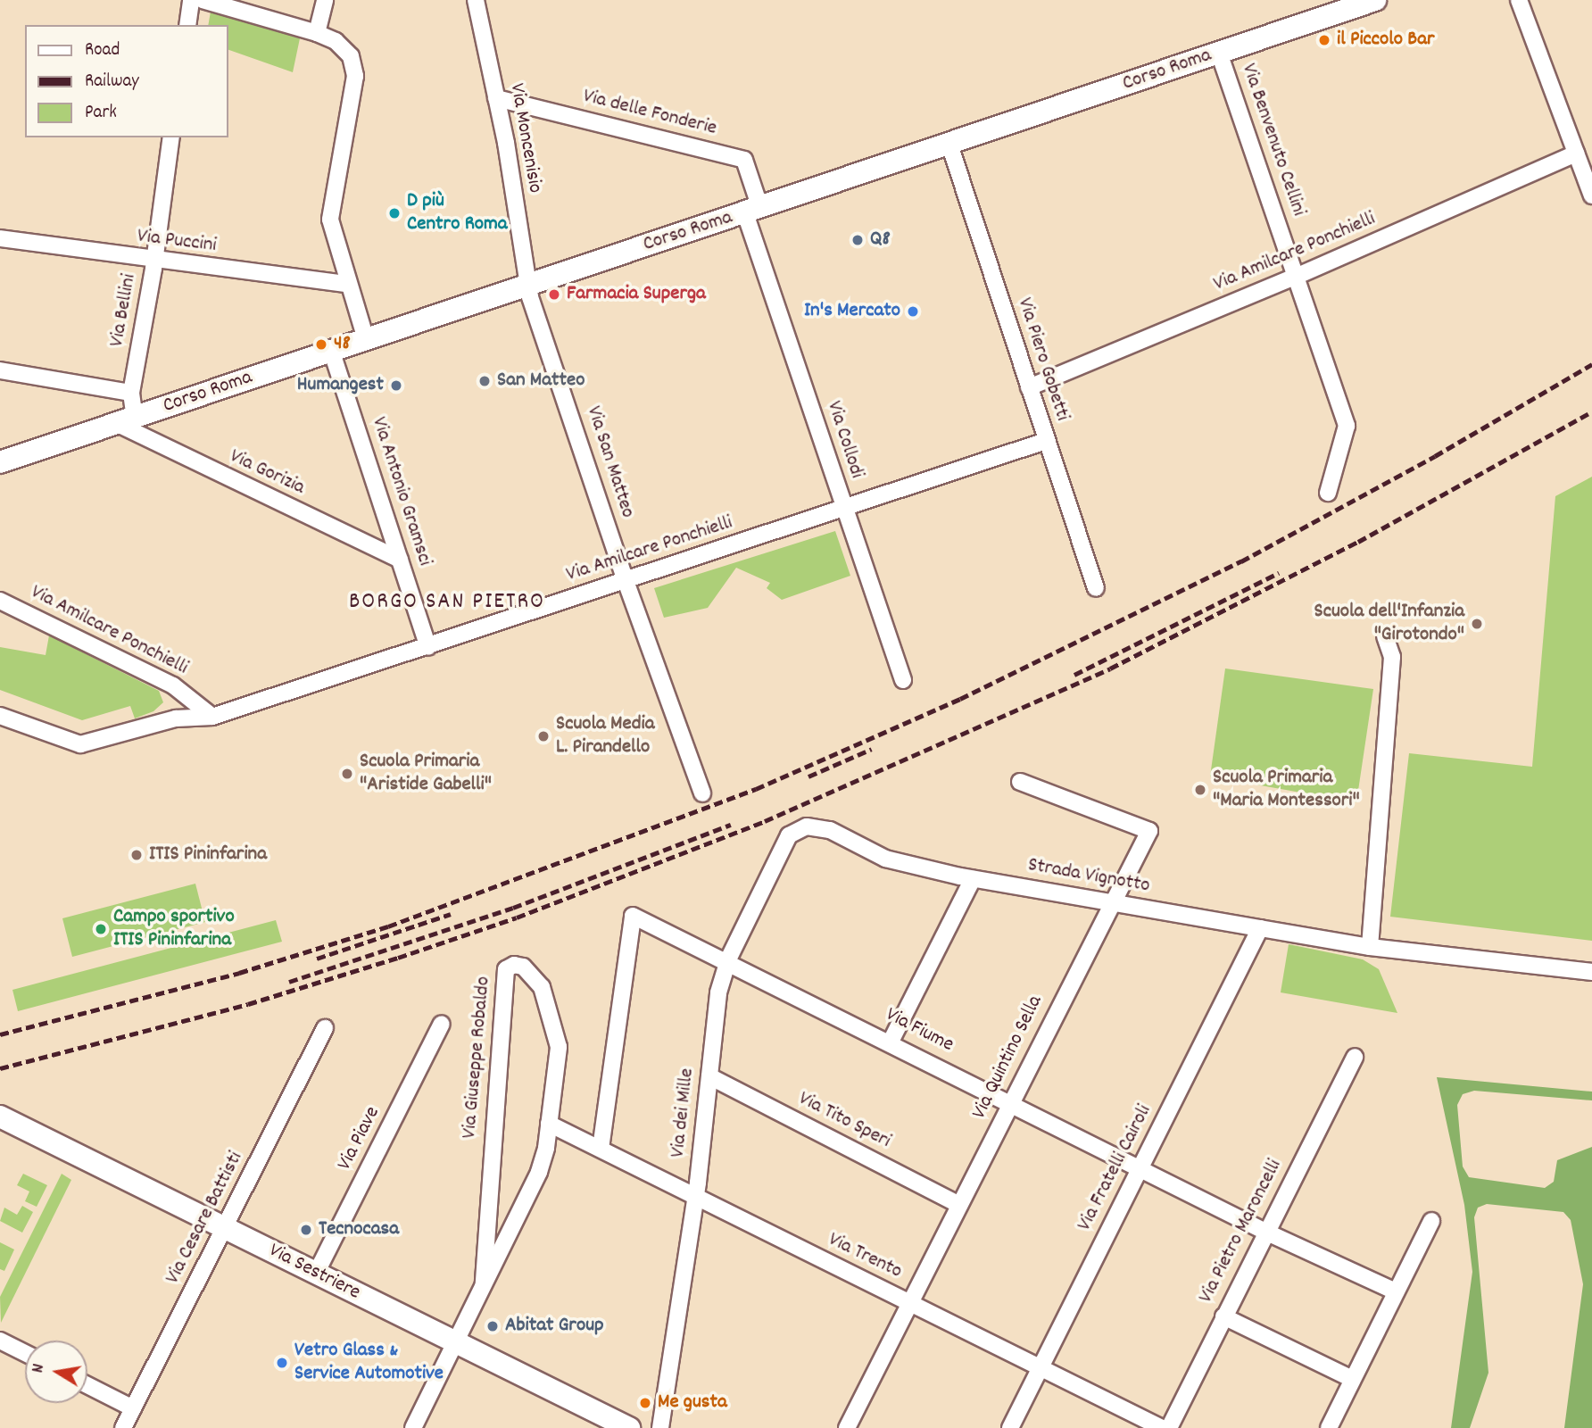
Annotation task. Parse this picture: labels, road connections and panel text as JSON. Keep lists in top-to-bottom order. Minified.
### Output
{"streets":{"street":["Corso Roma","Via delle Fonderie","Via Moncenisio","Via Benvenuto Cellini","Via Puccini","Via Amilcare Ponchielli","Via Bellini","Via Piero Gobetti","Via Collodi","Via San Matteo","Via Gorizia","Via Antonio Gramsci","Strada Vignotto","Via Fiume","Via Giuseppe Robaldo","Via Quintino Sella","Via dei Mille","Via Tito Speri","Via Piave","Via Fratelli Cairoli","Via Cesare Battisti","Via Pietro Maroncelli","Via Trento","Via Sestriere"]},"crossings":[["Corso Roma","Via delle Fonderie"],["Corso Roma","Via Moncenisio"],["Corso Roma","Via Benvenuto Cellini"],["Corso Roma","Via Bellini"],["Corso Roma","Via Piero Gobetti"],["Corso Roma","Via Collodi"],["Corso Roma","Via San Matteo"],["Corso Roma","Via Gorizia"],["Corso Roma","Via Antonio Gramsci"],["Via delle Fonderie","Via Moncenisio"],["Via delle Fonderie","Via Collodi"],["Via Moncenisio","Via San Matteo"],["Via Benvenuto Cellini","Via Amilcare Ponchielli"],["Via Puccini","Via Bellini"],["Via Amilcare Ponchielli","Via Piero Gobetti"],["Via Amilcare Ponchielli","Via Collodi"],["Via Amilcare Ponchielli","Via San Matteo"],["Via Amilcare Ponchielli","Via Antonio Gramsci"],["Via Bellini","Via Gorizia"],["Via Gorizia","Via Antonio Gramsci"],["Strada Vignotto","Via Quintino Sella"],["Strada Vignotto","Via dei Mille"],["Strada Vignotto","Via Fratelli Cairoli"],["Via Fiume","Via Quintino Sella"],["Via Fiume","Via dei Mille"],["Via Fiume","Via Fratelli Cairoli"],["Via Fiume","Via Pietro Maroncelli"],["Via Fiume","Via Trento"],["Via Giuseppe Robaldo","Via Trento"],["Via Giuseppe Robaldo","Via Sestriere"],["Via Quintino Sella","Via Tito Speri"],["Via Quintino Sella","Via Trento"],["Via dei Mille","Via Tito Speri"],["Via dei Mille","Via Trento"],["Via Piave","Via Sestriere"],["Via Fratelli Cairoli","Via Trento"],["Via Cesare Battisti","Via Sestriere"]],"districts":["BORGO SAN PIETRO"],"places":["il Piccolo Bar","D più Centro Roma","Q8","Farmacia Superga","In's Mercato","48","San Matteo","Humangest","Scuola dell'Infanzia \"Girotondo\"","Scuola Media L. Pirandello","Scuola Primaria \"Aristide Gabelli\"","Scuola Primaria \"Maria Montessori\"","ITIS Pininfarina","Campo sportivo ITIS Pininfarina","Tecnocasa","Abitat Group","Vetro Glass & Service Automotive","Me gusta"],"legend":["Road","Railway","Park"],"north":"left"}
